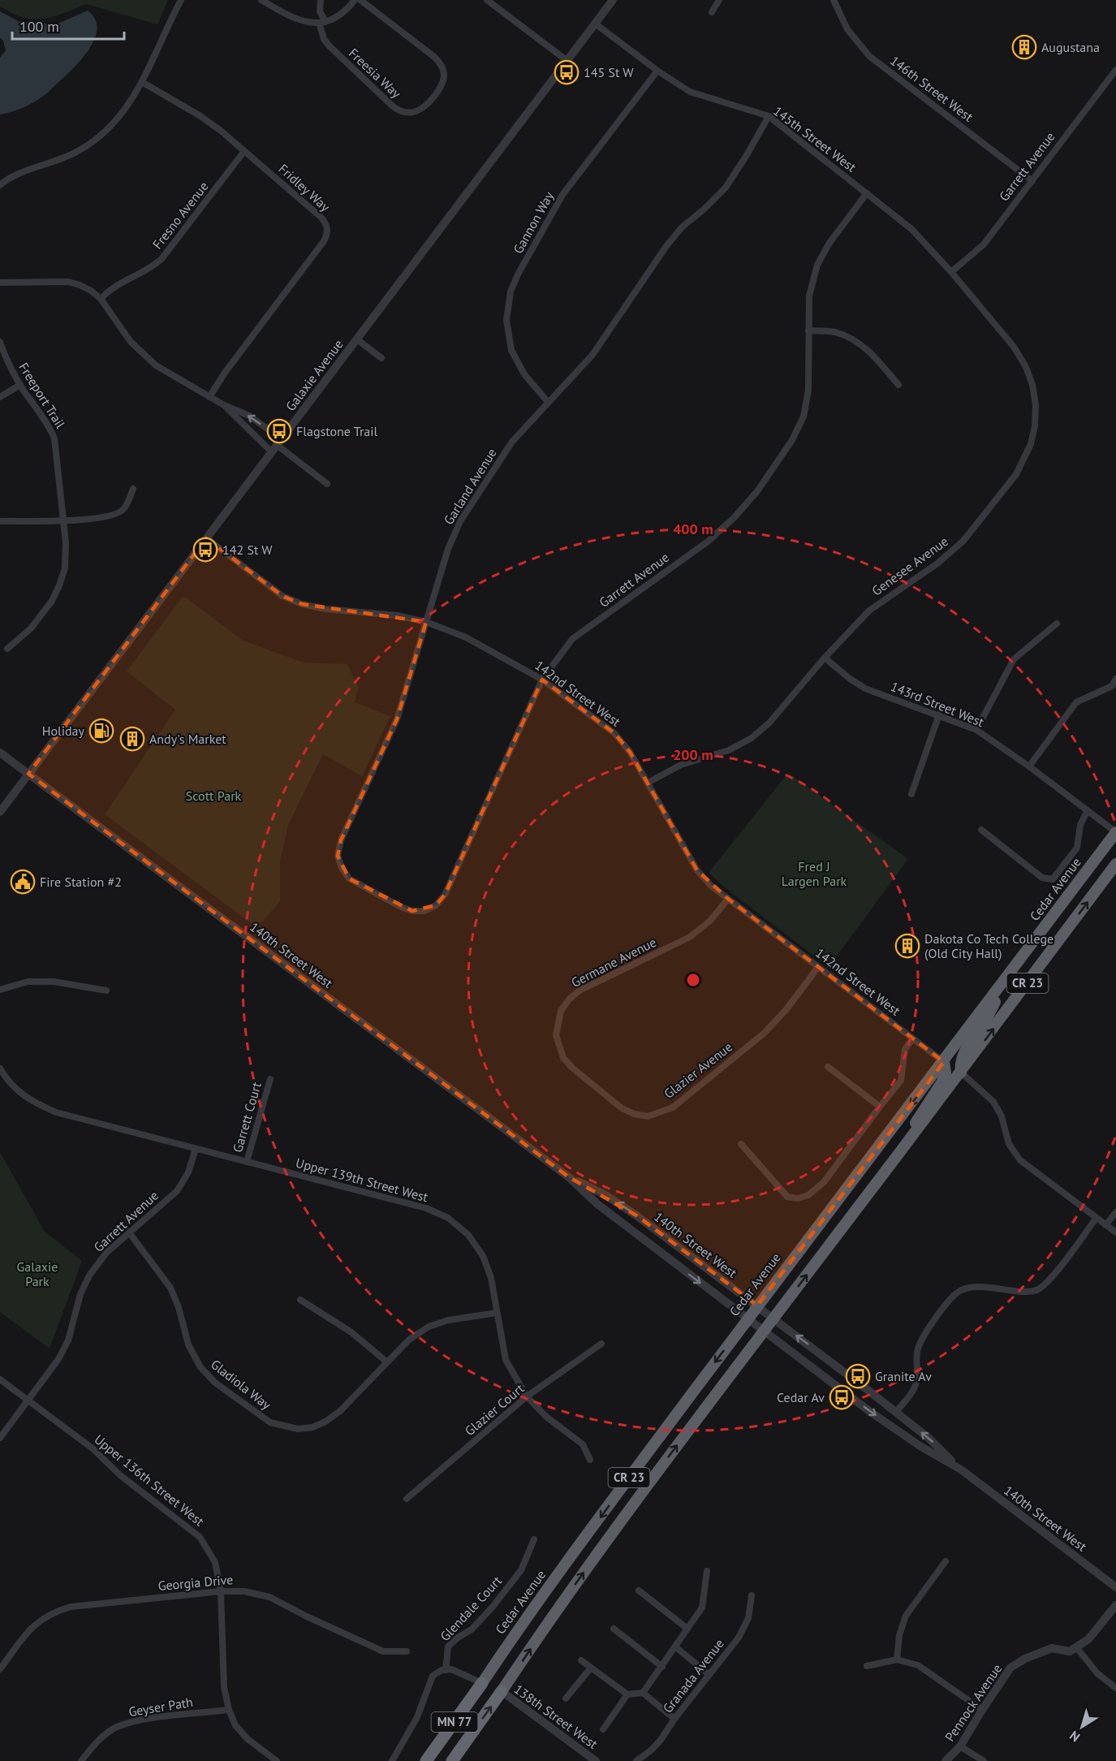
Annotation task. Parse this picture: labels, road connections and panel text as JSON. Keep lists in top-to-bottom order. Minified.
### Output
{"streets":{"highway":["Cedar Avenue","CR 23","MN 77"],"street":["Freesia Way","146th Street West","145th Street West","Garrett Avenue","Fridley Way","Fresno Avenue","Gannon Way","Galaxie Avenue","Freeport Trail","Garland Avenue","Genesee Avenue","142nd Street West","143rd Street West","140th Street West","Germane Avenue","Glazier Avenue","Garrett Court","Upper 139th Street West","Gladiola Way","Glazier Court","Upper 136th Street West","Georgia Drive","Glendale Court","Granada Avenue","Pennock Avenue","Geyser Path","138th Street West"]},"crossings":[["146th Street West","Garrett Avenue"],["145th Street West","Garrett Avenue"],["145th Street West","Gannon Way"],["145th Street West","Galaxie Avenue"],["145th Street West","Garland Avenue"],["145th Street West","Genesee Avenue"],["Garrett Avenue","Garland Avenue"],["Garrett Avenue","Genesee Avenue"],["Garrett Avenue","142nd Street West"],["Garrett Avenue","Upper 139th Street West"],["Garrett Avenue","Gladiola Way"],["Garrett Avenue","Upper 136th Street West"],["Fridley Way","Fresno Avenue"],["Gannon Way","Garland Avenue"],["Galaxie Avenue","142nd Street West"],["Galaxie Avenue","140th Street West"],["Garland Avenue","142nd Street West"],["Genesee Avenue","142nd Street West"],["Genesee Avenue","143rd Street West"],["142nd Street West","Cedar Avenue"],["142nd Street West","Germane Avenue"],["142nd Street West","Glazier Avenue"],["143rd Street West","Cedar Avenue"],["Cedar Avenue","140th Street West"],["140th Street West","CR 23"],["Germane Avenue","Glazier Avenue"],["CR 23","138th Street West"],["CR 23","MN 77"],["Garrett Court","Upper 139th Street West"],["Upper 139th Street West","Gladiola Way"],["Upper 139th Street West","Glazier Court"],["Upper 136th Street West","Georgia Drive"],["Upper 136th Street West","Geyser Path"],["138th Street West","MN 77"]],"parks":["Scott Park","Fred J Largen Park","Galaxie Park"],"places":{"building":["Augustana","Andy's Market","Dakota Co Tech College (Old City Hall)"],"bus stop":["145 St W","Flagstone Trail","142 St W","Granite Av","Cedar Av"],"fuel station":["Holiday"],"public building":["Fire Station #2"]},"scale_bar":"100 m","north":"bottom left","rings":["400 m","200 m"]}
